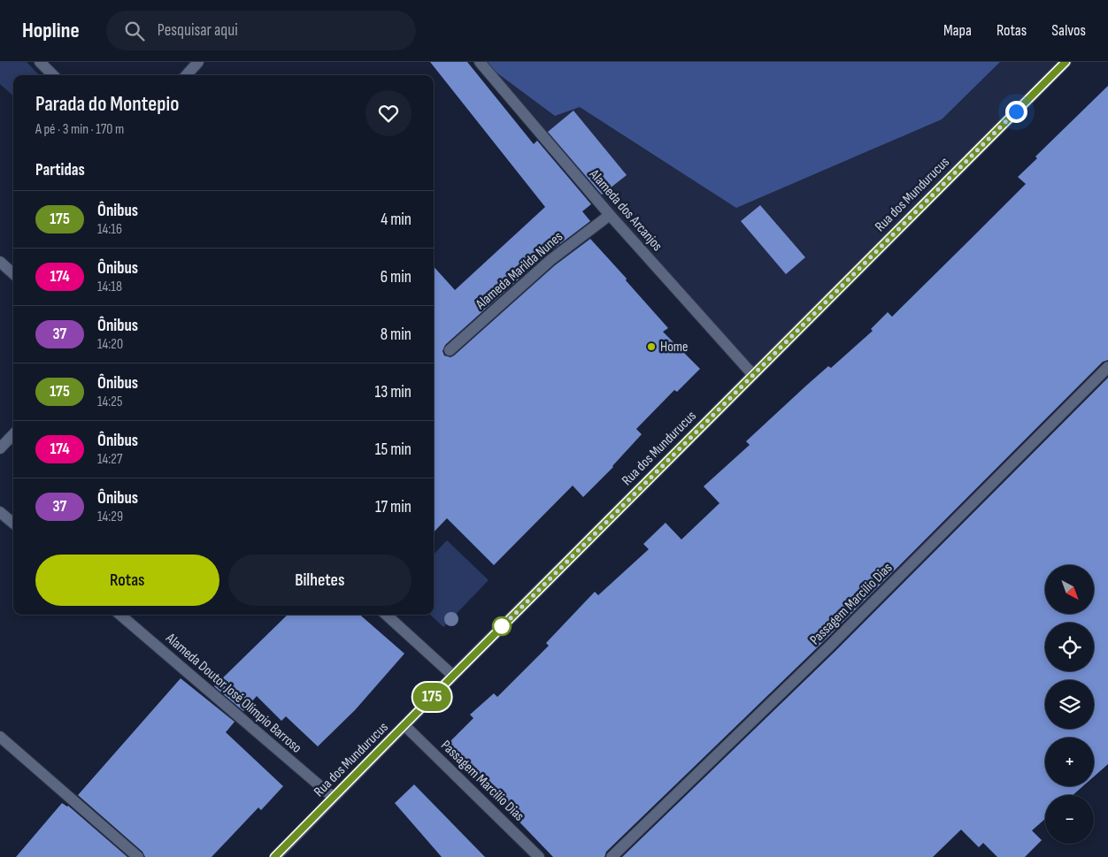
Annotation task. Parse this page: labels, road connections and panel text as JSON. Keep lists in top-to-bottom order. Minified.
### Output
{"streets":{"street":["Rua dos Mundurucus","Alameda dos Arcanjos","Alameda Marilda Nunes","Passagem Marcílio Dias","Alameda Doutor José Olímpio Barroso"]},"crossings":[["Rua dos Mundurucus","Alameda dos Arcanjos"],["Rua dos Mundurucus","Passagem Marcílio Dias"],["Rua dos Mundurucus","Alameda Doutor José Olímpio Barroso"],["Alameda dos Arcanjos","Alameda Marilda Nunes"]],"places":["Home"],"lines":["bus line 175"],"north":"bottom right","page":{"header":"Hopline","search":"Pesquisar aqui","nav":["Mapa","Rotas","Salvos"],"on_map":"175","heading":[["Parada do Montepio","A pé · 3 min · 170 m"],"Partidas"],"list":[{"mark":"175","name":"Ônibus","note":"14:16","value":"4 min"},{"mark":"174","name":"Ônibus","note":"14:18","value":"6 min"},{"mark":"37","name":"Ônibus","note":"14:20","value":"8 min"},{"mark":"175","name":"Ônibus","note":"14:25","value":"13 min"},{"mark":"174","name":"Ônibus","note":"14:27","value":"15 min"},{"mark":"37","name":"Ônibus","note":"14:29","value":"17 min"}],"buttons":["Rotas","Bilhetes"],"map_buttons":["+","−"]}}
